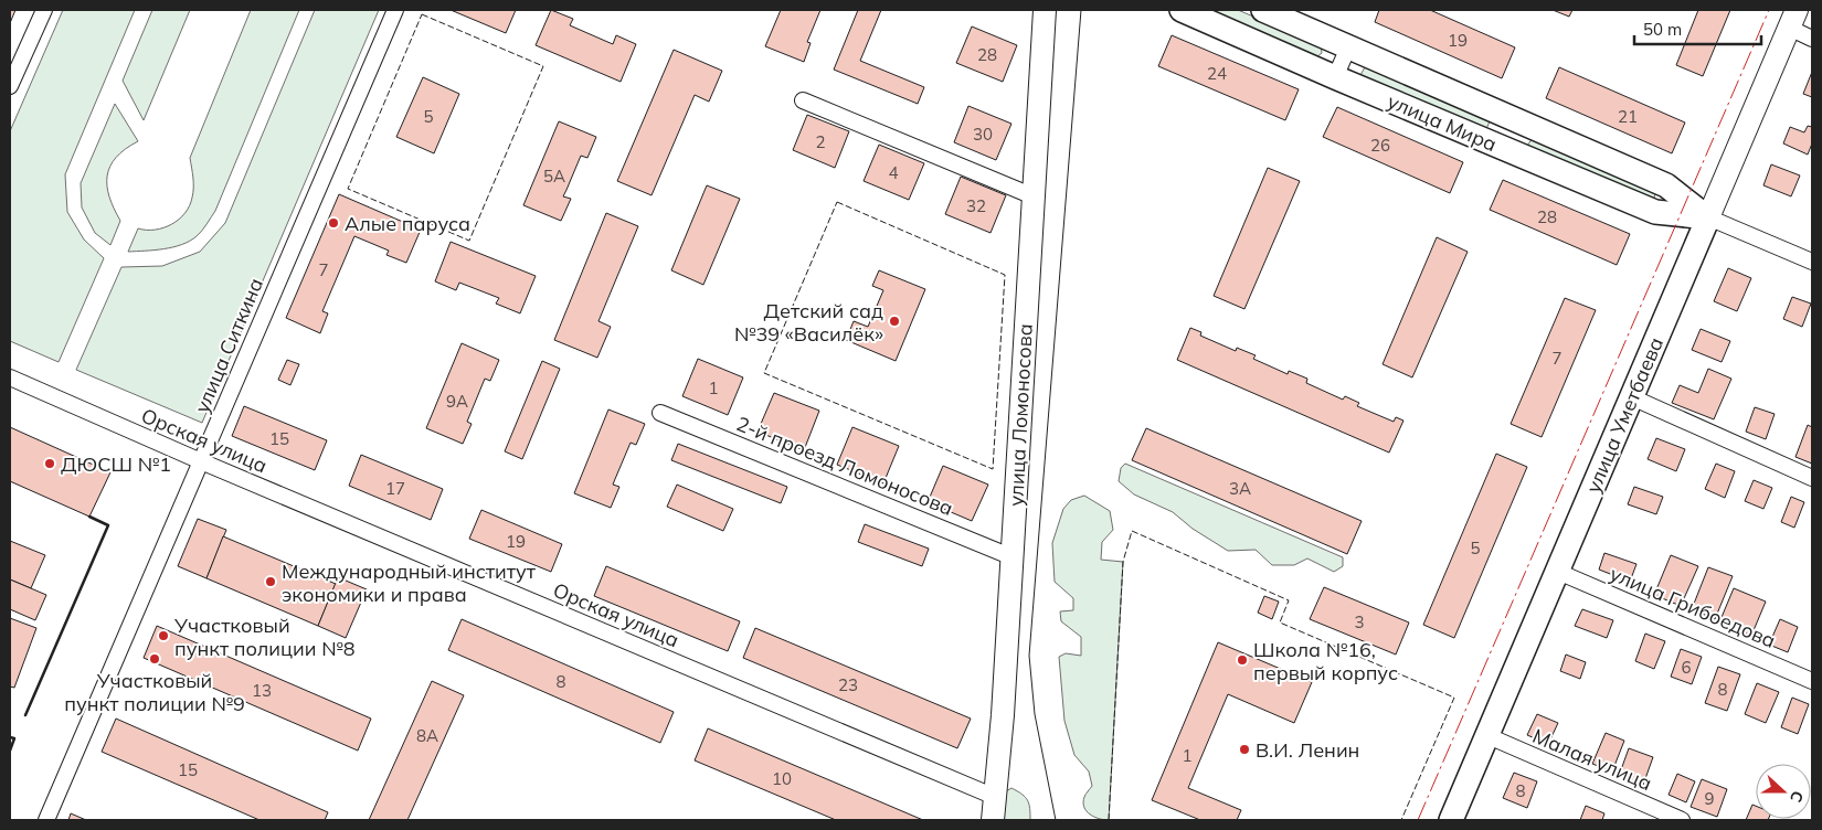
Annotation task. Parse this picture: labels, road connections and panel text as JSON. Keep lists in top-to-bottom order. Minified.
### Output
{"streets":{"main road":["улица Мира","улица Уметбаева"],"street":["улица Ситкина","улица Ломоносова","Орская улица","2-й проезд Ломоносова","улица Грибоедова","Малая улица"]},"crossings":[["улица Мира","улица Уметбаева"],["улица Ситкина","Орская улица"],["улица Ломоносова","Орская улица"],["улица Ломоносова","2-й проезд Ломоносова"],["улица Уметбаева","улица Грибоедова"],["улица Уметбаева","Малая улица"]],"places":["Алые паруса","Детский сад №39 «Василёк»","ДЮСШ №1","Международный институт экономики и права","Участковый пункт полиции №8","Участковый пункт полиции №9","Школа №16, первый корпус","В.И. Ленин"],"house_numbers":["19","28","24","5","21","30","2","26","4","5А","32","28","7","7","1","9А","15","17","3А","19","5","3","6","8","23","8","13","8А","1","15","10","8","9"],"scale_bar":"50 m","north":"right"}
